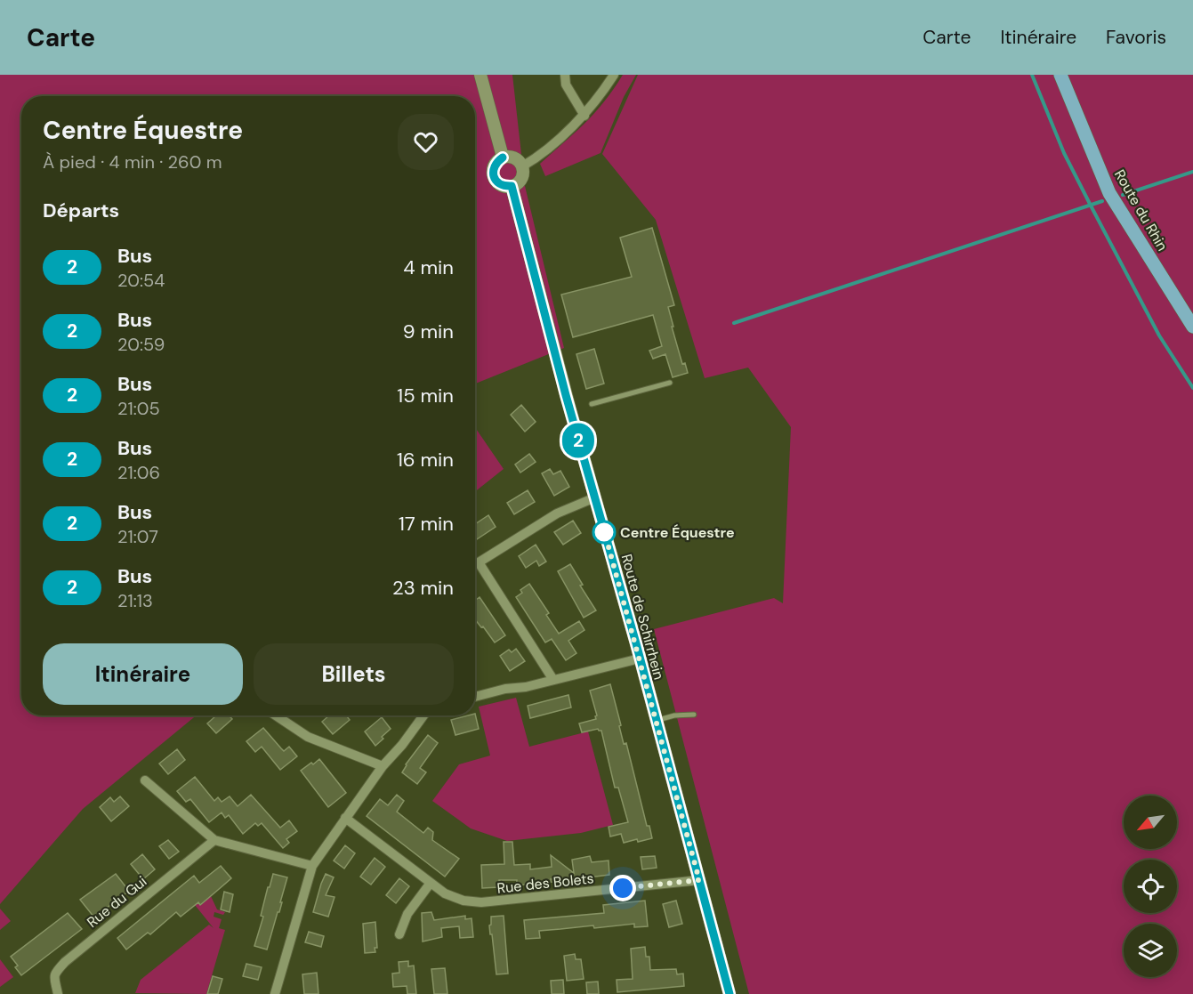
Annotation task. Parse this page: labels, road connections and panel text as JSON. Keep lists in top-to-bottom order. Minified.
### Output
{"streets":{"main road":["Route du Rhin"],"street":["Route de Schirrhein","Rue des Bolets","Rue du Gui"]},"crossings":[["Route de Schirrhein","Rue des Bolets"]],"places":["Centre Équestre"],"lines":["bus line 2"],"north":"bottom left","page":{"header":"Carte","nav":["Carte","Itinéraire","Favoris"],"on_map":"2","heading":[["Centre Équestre","À pied · 4 min · 260 m"],"Départs"],"list":[{"mark":"2","name":"Bus","note":"20:54","value":"4 min"},{"mark":"2","name":"Bus","note":"20:59","value":"9 min"},{"mark":"2","name":"Bus","note":"21:05","value":"15 min"},{"mark":"2","name":"Bus","note":"21:06","value":"16 min"},{"mark":"2","name":"Bus","note":"21:07","value":"17 min"},{"mark":"2","name":"Bus","note":"21:13","value":"23 min"}],"buttons":["Itinéraire","Billets"]}}
